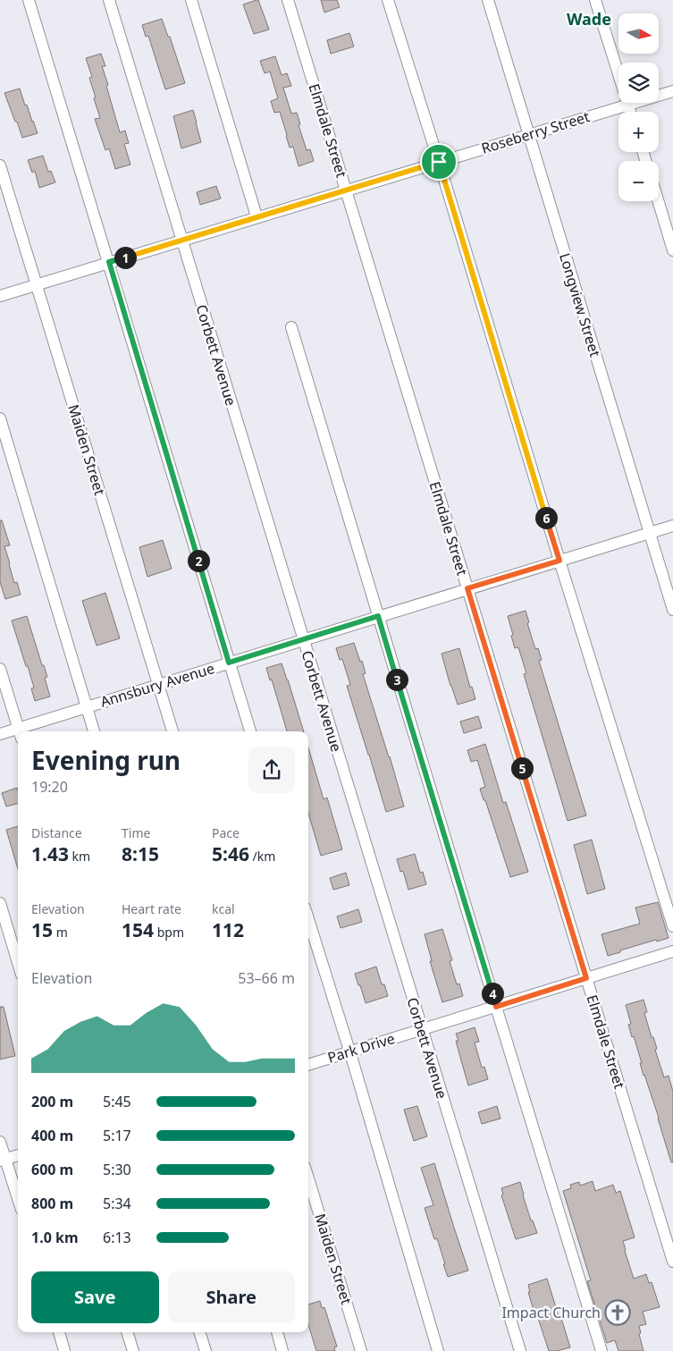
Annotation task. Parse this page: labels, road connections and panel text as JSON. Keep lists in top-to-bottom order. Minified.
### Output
{"streets":{"street":["Elmdale Street","Roseberry Street","Longview Street","Corbett Avenue","Maiden Street","Annsbury Avenue","Park Drive"]},"crossings":[["Elmdale Street","Roseberry Street"],["Elmdale Street","Annsbury Avenue"],["Elmdale Street","Park Drive"],["Roseberry Street","Longview Street"],["Roseberry Street","Corbett Avenue"],["Roseberry Street","Maiden Street"],["Longview Street","Annsbury Avenue"],["Corbett Avenue","Annsbury Avenue"],["Corbett Avenue","Park Drive"],["Maiden Street","Annsbury Avenue"]],"districts":["Wade"],"places":{"church":["Impact Church"]},"north":"right","page":{"map_buttons":["+","−"],"pins":["1","6","2","3","5","4"],"heading":["Evening run","19:20"],"stats":[["Distance","1.43 km"],["Time","8:15"],["Pace","5:46 /km"],["Elevation","15 m"],["Heart rate","154 bpm"],["kcal","112"]],"chart":["Elevation","53–66 m"],"list":[{"name":"200 m","note":"5:45"},{"name":"400 m","note":"5:17"},{"name":"600 m","note":"5:30"},{"name":"800 m","note":"5:34"},{"name":"1.0 km","note":"6:13"}],"buttons":["Save","Share"]}}
